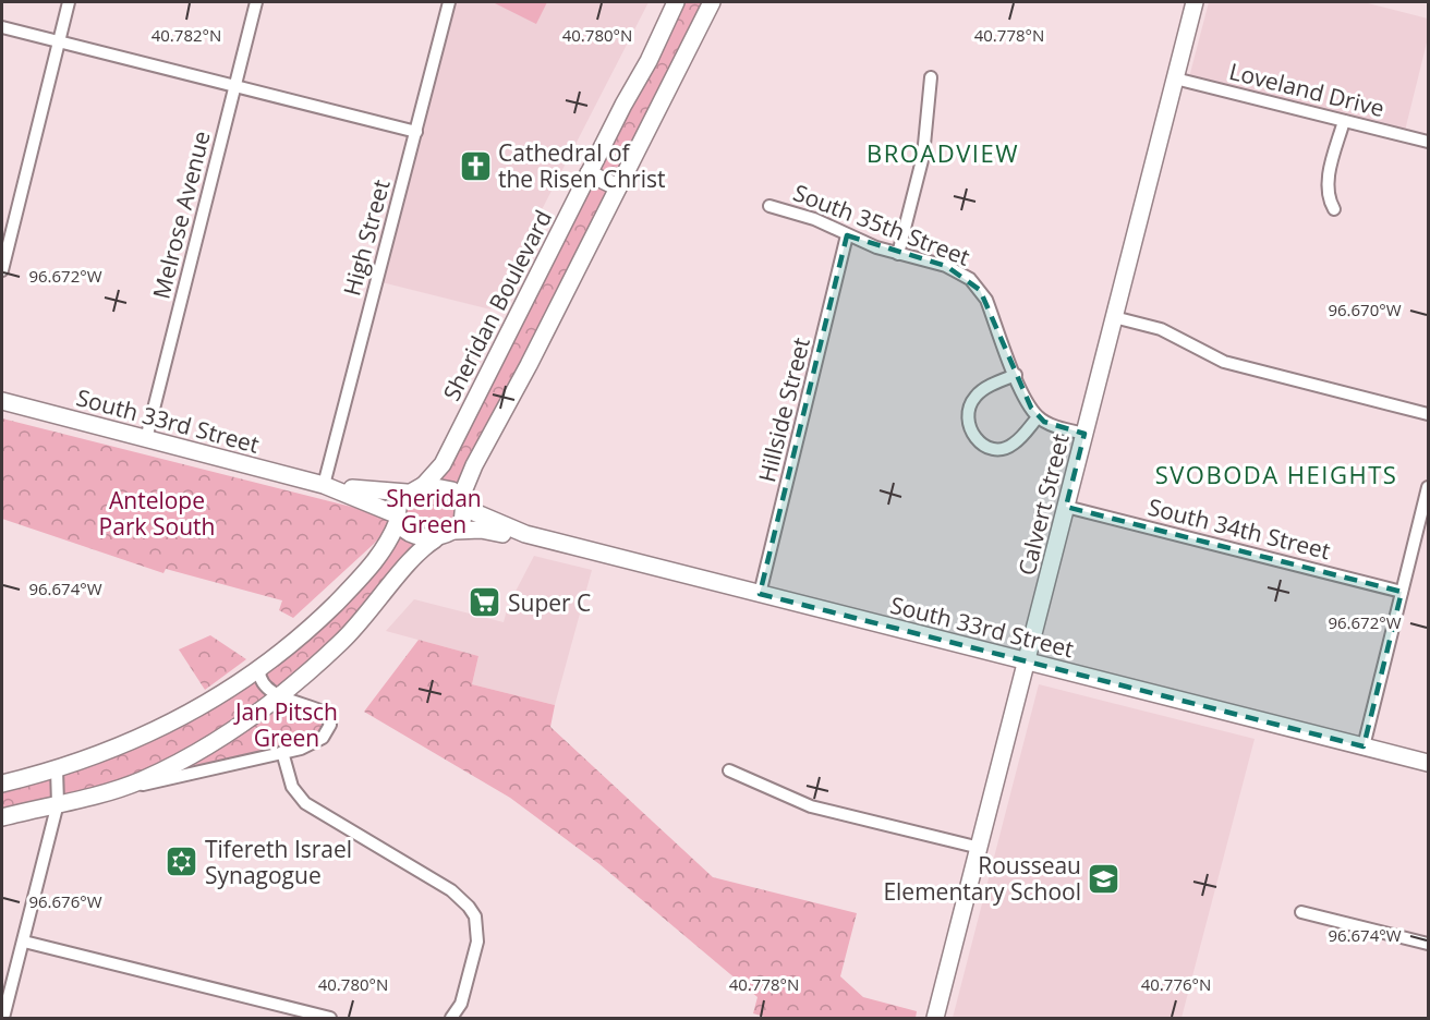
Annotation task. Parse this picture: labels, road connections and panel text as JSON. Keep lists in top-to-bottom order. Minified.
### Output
{"streets":{"main road":["Sheridan Boulevard","South 33rd Street","Calvert Street"],"street":["Loveland Drive","Melrose Avenue","South 35th Street","High Street","Hillside Street","South 34th Street"]},"crossings":[["Loveland Drive","Calvert Street"],["Melrose Avenue","South 33rd Street"],["South 35th Street","Hillside Street"],["High Street","South 33rd Street"],["Sheridan Boulevard","South 33rd Street"],["Hillside Street","South 33rd Street"],["South 33rd Street","Calvert Street"],["Calvert Street","South 34th Street"]],"districts":["BROADVIEW","SVOBODA HEIGHTS"],"parks":["Sheridan Green","Antelope Park South","Jan Pitsch Green"],"places":{"church":["Cathedral of the Risen Christ"],"supermarket":["Super C"],"synagogue":["Tifereth Israel Synagogue"],"school or university":["Rousseau Elementary School"]},"coordinates":["40.782°N","40.780°N","40.778°N","96.672°W","96.670°W","96.674°W","96.676°W","40.776°N"]}
